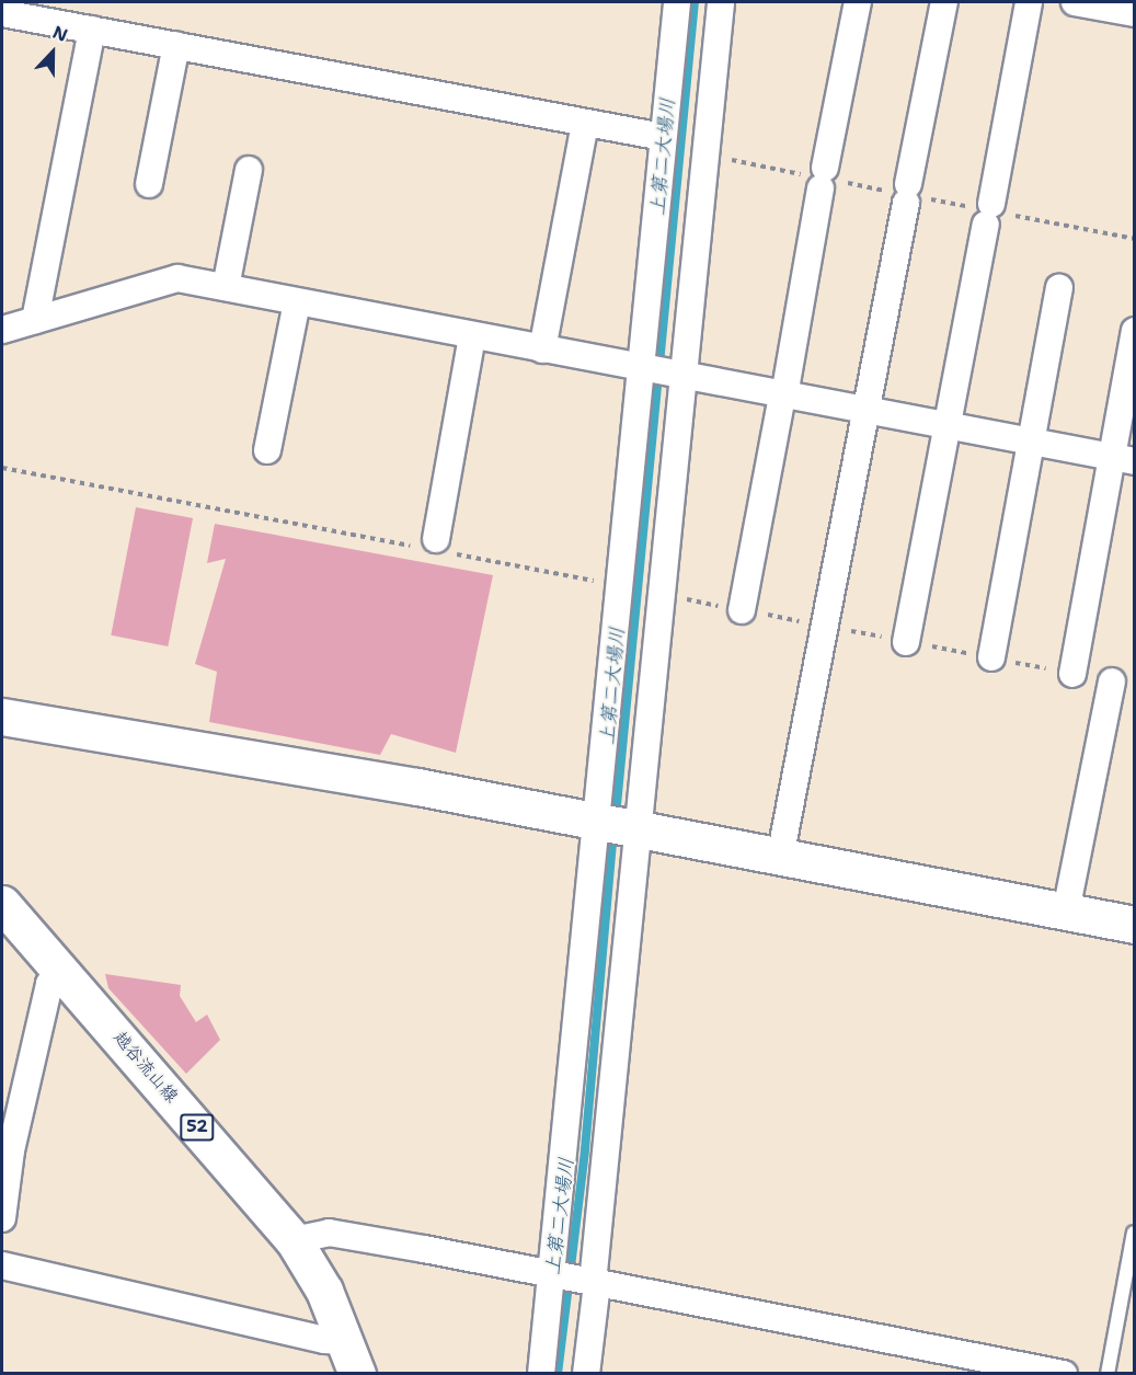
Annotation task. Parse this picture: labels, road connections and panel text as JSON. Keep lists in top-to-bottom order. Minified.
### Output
{"streets":{"street":["越谷流山線","52"]},"water":["上第二大場川"],"north":"top"}
